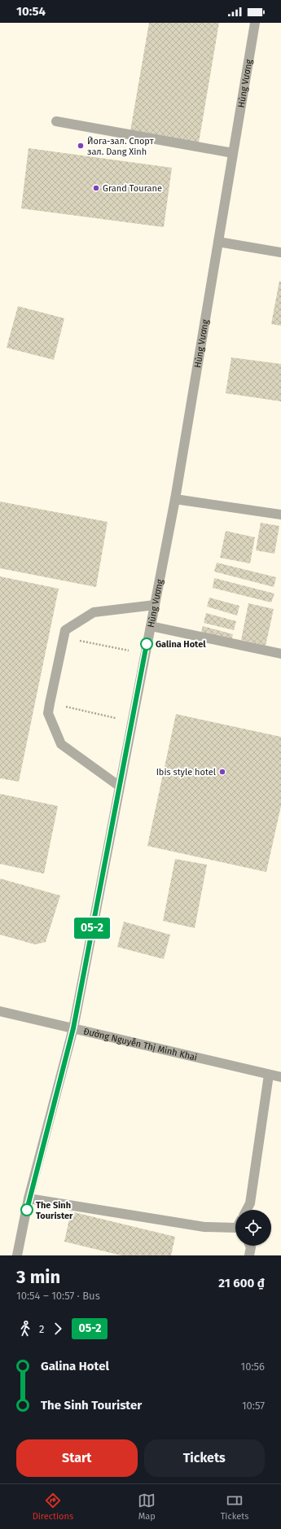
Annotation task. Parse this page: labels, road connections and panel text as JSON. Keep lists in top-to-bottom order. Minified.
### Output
{"streets":{"street":["Hùng Vương","Đường Nguyễn Thị Minh Khai"]},"crossings":[["Hùng Vương","Đường Nguyễn Thị Minh Khai"]],"places":["Йога-зал. Спорт зал. Dang Xinh","Grand Tourane","Galina Hotel","Ibis style hotel","The Sinh Tourister"],"lines":["bus line 05-2"],"page":{"status":"10:54","on_map":"05-2","heading":["3 min","10:54 – 10:57 · Bus","21 600 ₫"],"legs":["2","05-2"],"list":[{"name":"Galina Hotel","value":"10:56"},{"name":"The Sinh Tourister","value":"10:57"}],"buttons":["Start","Tickets"],"tabs":["Directions","Map","Tickets"]}}
